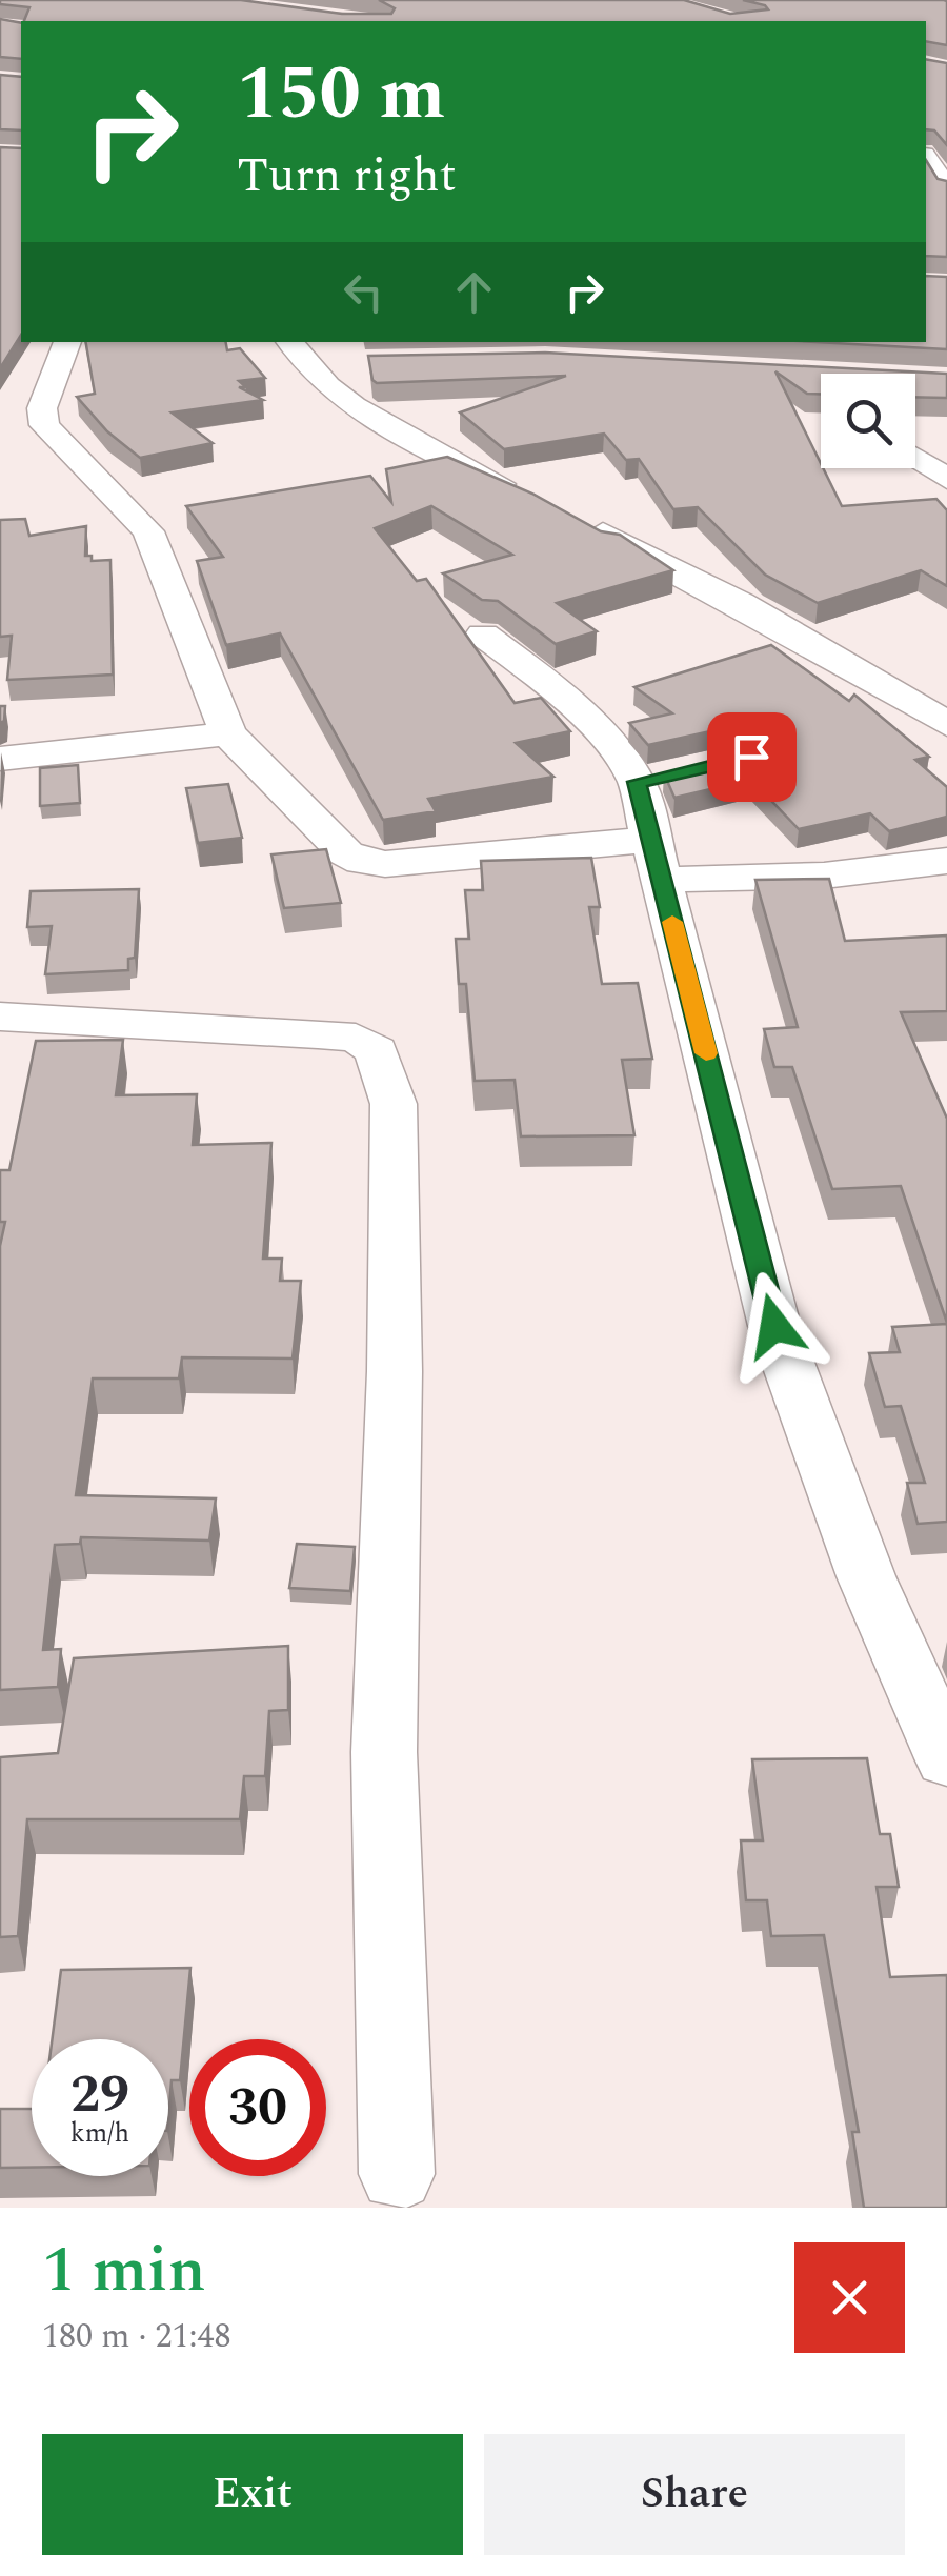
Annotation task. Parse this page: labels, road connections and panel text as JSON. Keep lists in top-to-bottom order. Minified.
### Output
{"page":{"turn":["150 m","Turn right"],"speed":"29 km/h","limit":"30","heading":["1 min","180 m · 21:48"],"buttons":["Exit","Share"]}}
